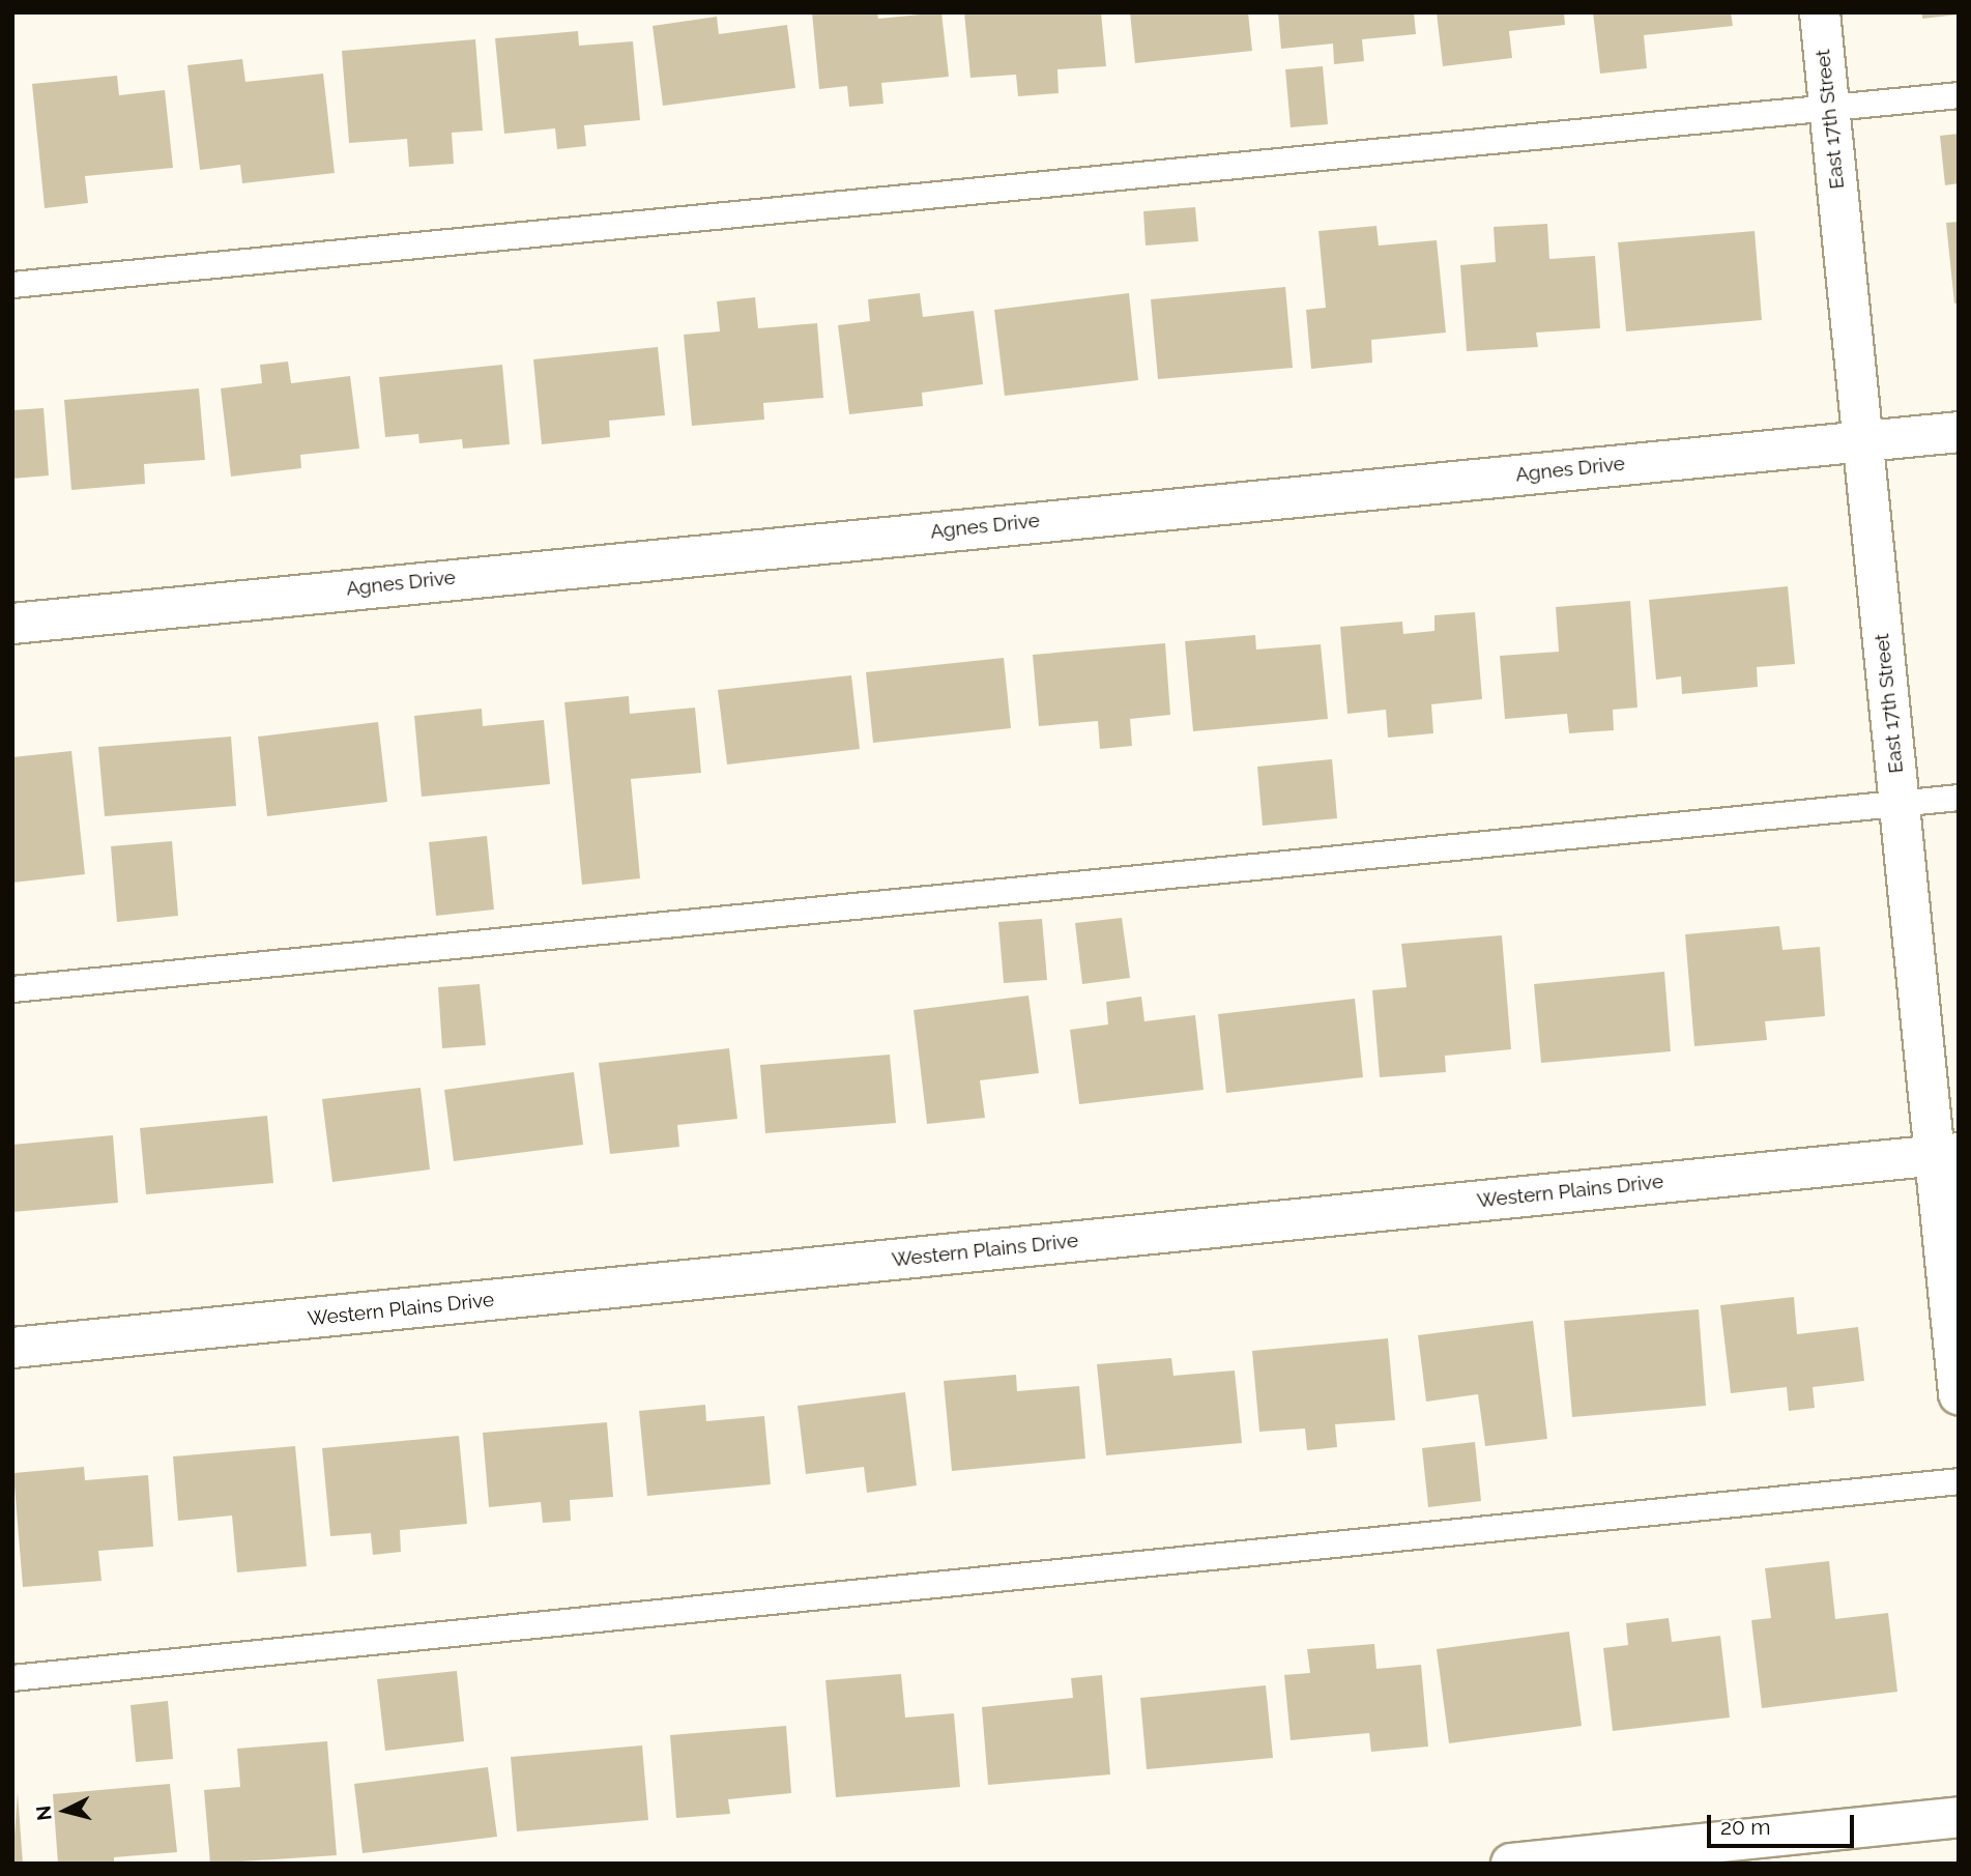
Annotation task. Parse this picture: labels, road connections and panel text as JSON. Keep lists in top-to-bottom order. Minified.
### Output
{"streets":{"street":["East 17th Street","Agnes Drive","Western Plains Drive"]},"crossings":[["East 17th Street","Agnes Drive"],["East 17th Street","Western Plains Drive"]],"scale_bar":"20 m","north":"left"}
